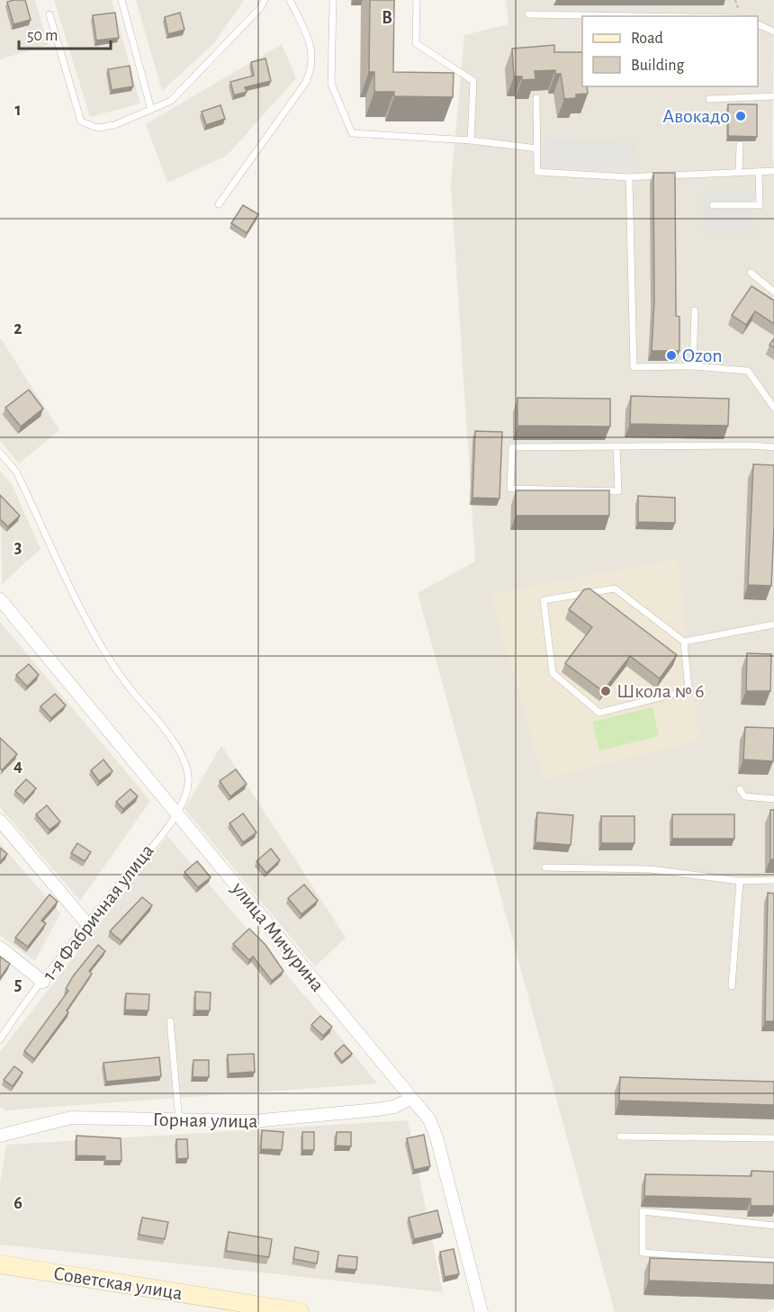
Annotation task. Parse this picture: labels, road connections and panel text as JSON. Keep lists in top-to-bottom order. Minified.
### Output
{"streets":{"main road":["Советская улица"],"street":["улица Мичурина","Горная улица"],"lane":["1-я Фабричная улица"]},"crossings":[["1-я Фабричная улица","улица Мичурина"],["улица Мичурина","Горная улица"]],"places":["Авокадо","Ozon","Школа № 6"],"legend":["Road","Building"],"scale_bar":"50 m","grid":{"columns":["B"],"rows":["1","2","3","4","5","6"]}}
